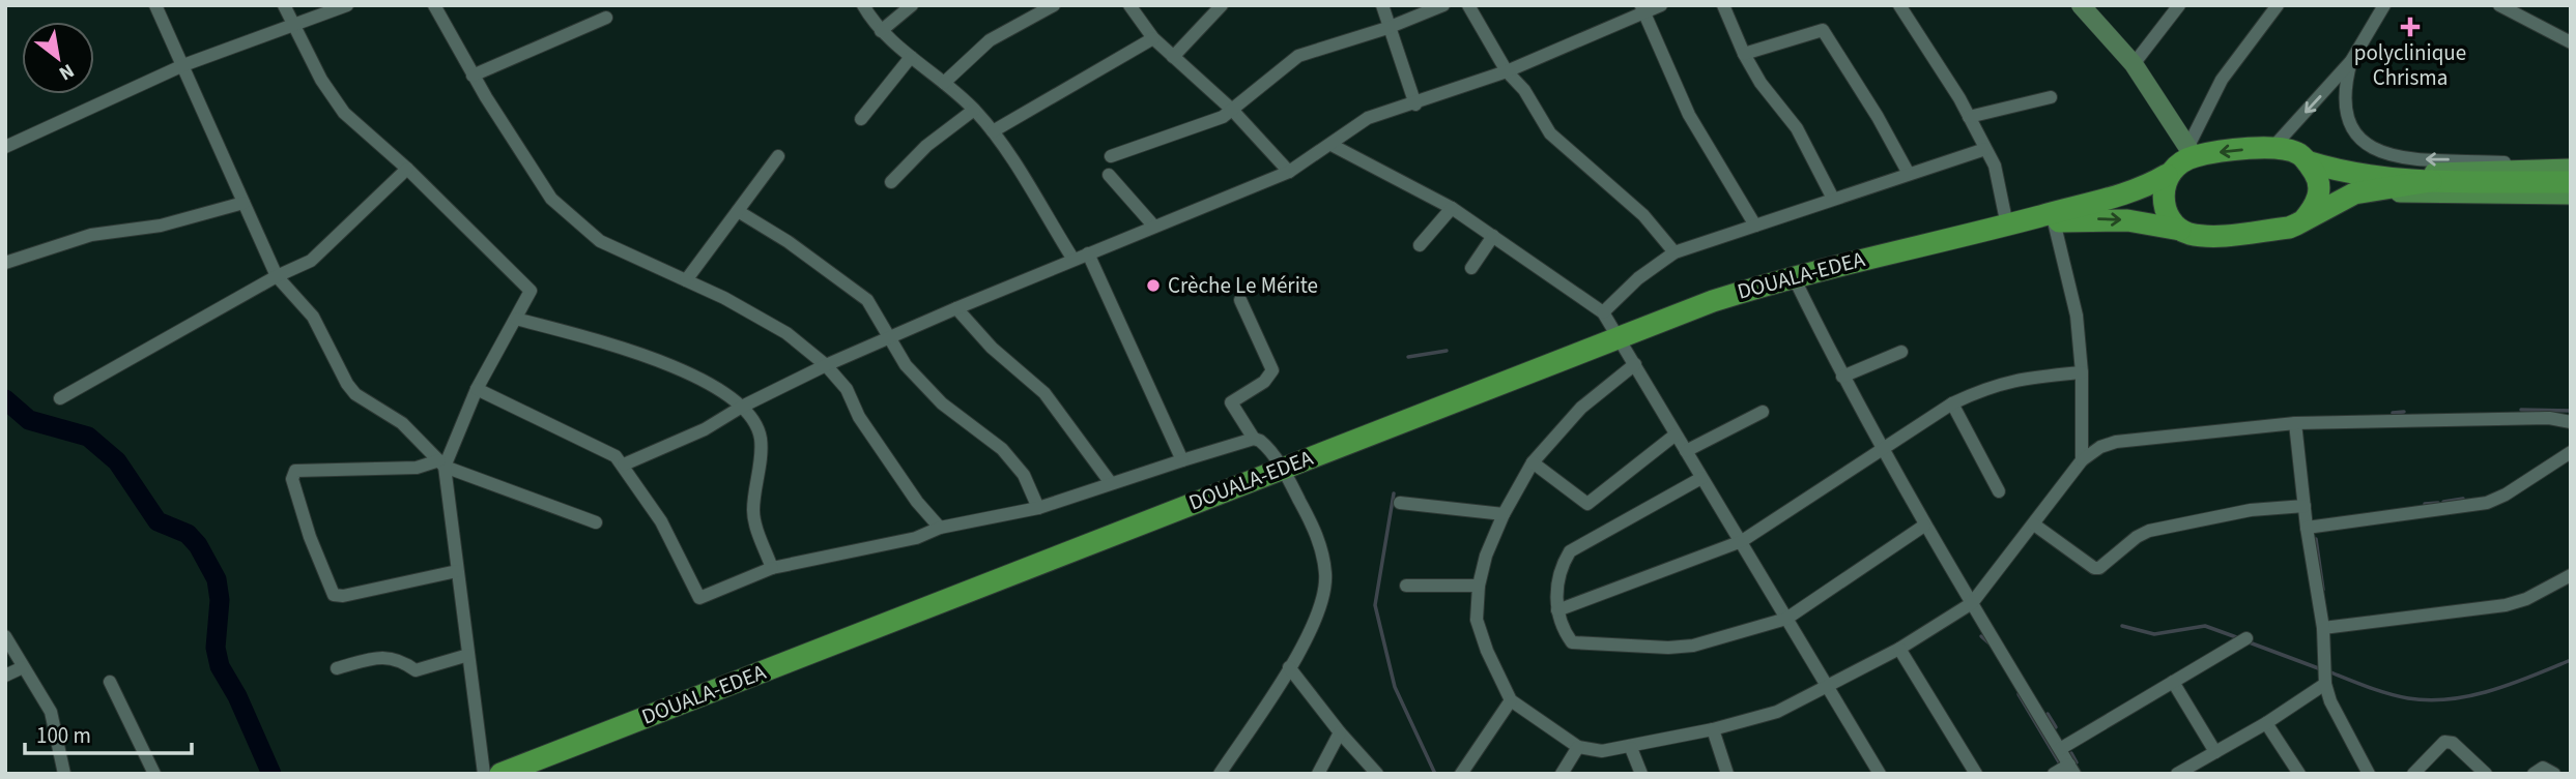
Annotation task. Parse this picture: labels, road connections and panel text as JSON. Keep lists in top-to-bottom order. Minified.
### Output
{"streets":{"highway":["DOUALA-EDEA"]},"places":{"health":["polyclinique Chrisma"],"other":["Crèche Le Mérite"]},"scale_bar":"100 m","north":"bottom right"}
